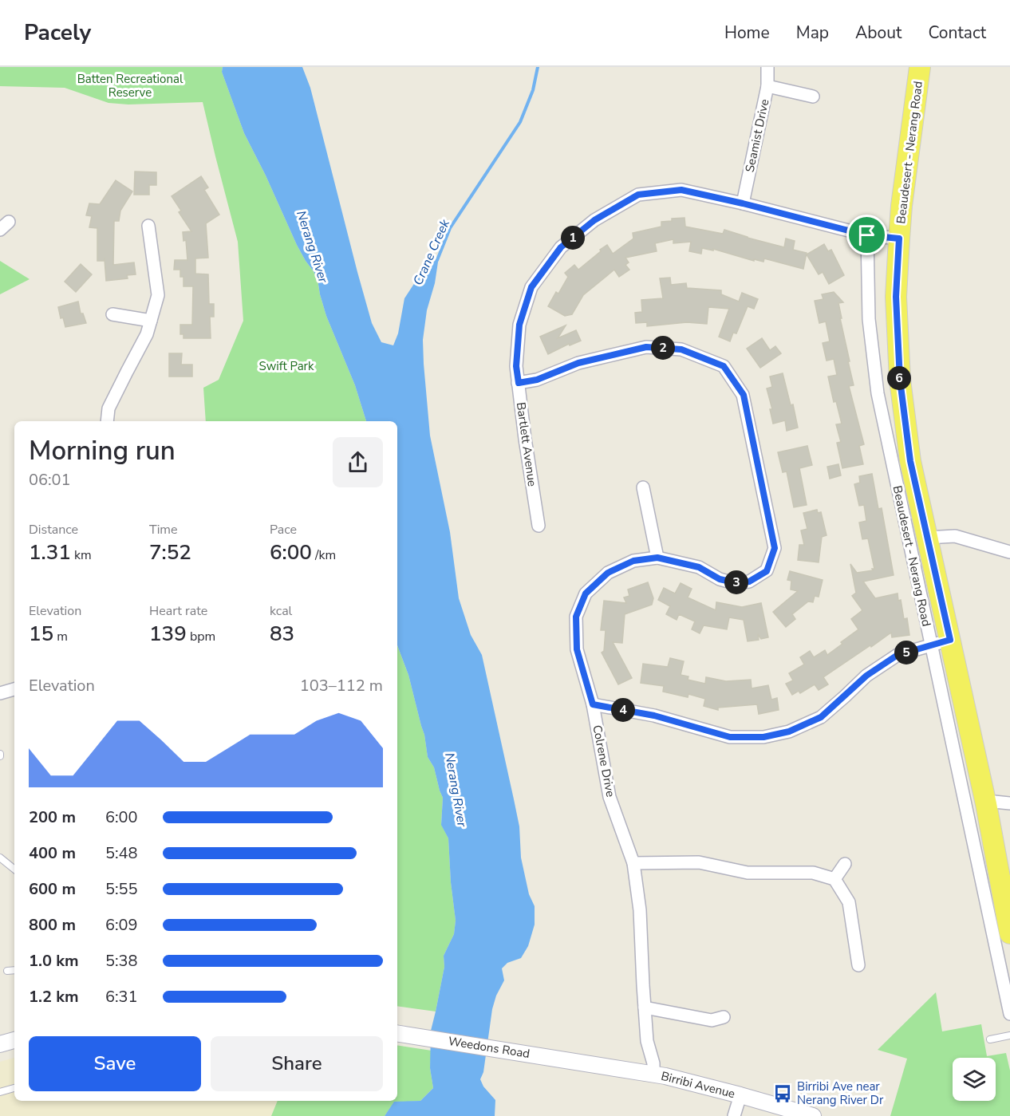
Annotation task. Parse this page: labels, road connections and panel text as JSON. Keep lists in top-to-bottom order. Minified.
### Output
{"streets":{"main road":["Beaudesert - Nerang Road"],"street":["Seamist Drive","Bartlett Avenue","Colrene Drive","Weedons Road","Birribi Avenue"]},"crossings":[["Seamist Drive","Bartlett Avenue"],["Beaudesert - Nerang Road","Bartlett Avenue"],["Bartlett Avenue","Colrene Drive"],["Colrene Drive","Birribi Avenue"],["Weedons Road","Birribi Avenue"]],"water":["Nerang River","Crane Creek"],"parks":["Batten Recreational Reserve","Swift Park"],"places":{"bus stop":["Birribi Ave near Nerang River Dr"]},"page":{"header":"Pacely","nav":["Home","Map","About","Contact"],"pins":["1","2","6","3","5","4"],"heading":["Morning run","06:01"],"stats":[["Distance","1.31 km"],["Time","7:52"],["Pace","6:00 /km"],["Elevation","15 m"],["Heart rate","139 bpm"],["kcal","83"]],"chart":["Elevation","103–112 m"],"list":[{"name":"200 m","note":"6:00"},{"name":"400 m","note":"5:48"},{"name":"600 m","note":"5:55"},{"name":"800 m","note":"6:09"},{"name":"1.0 km","note":"5:38"},{"name":"1.2 km","note":"6:31"}],"buttons":["Save","Share"]}}
